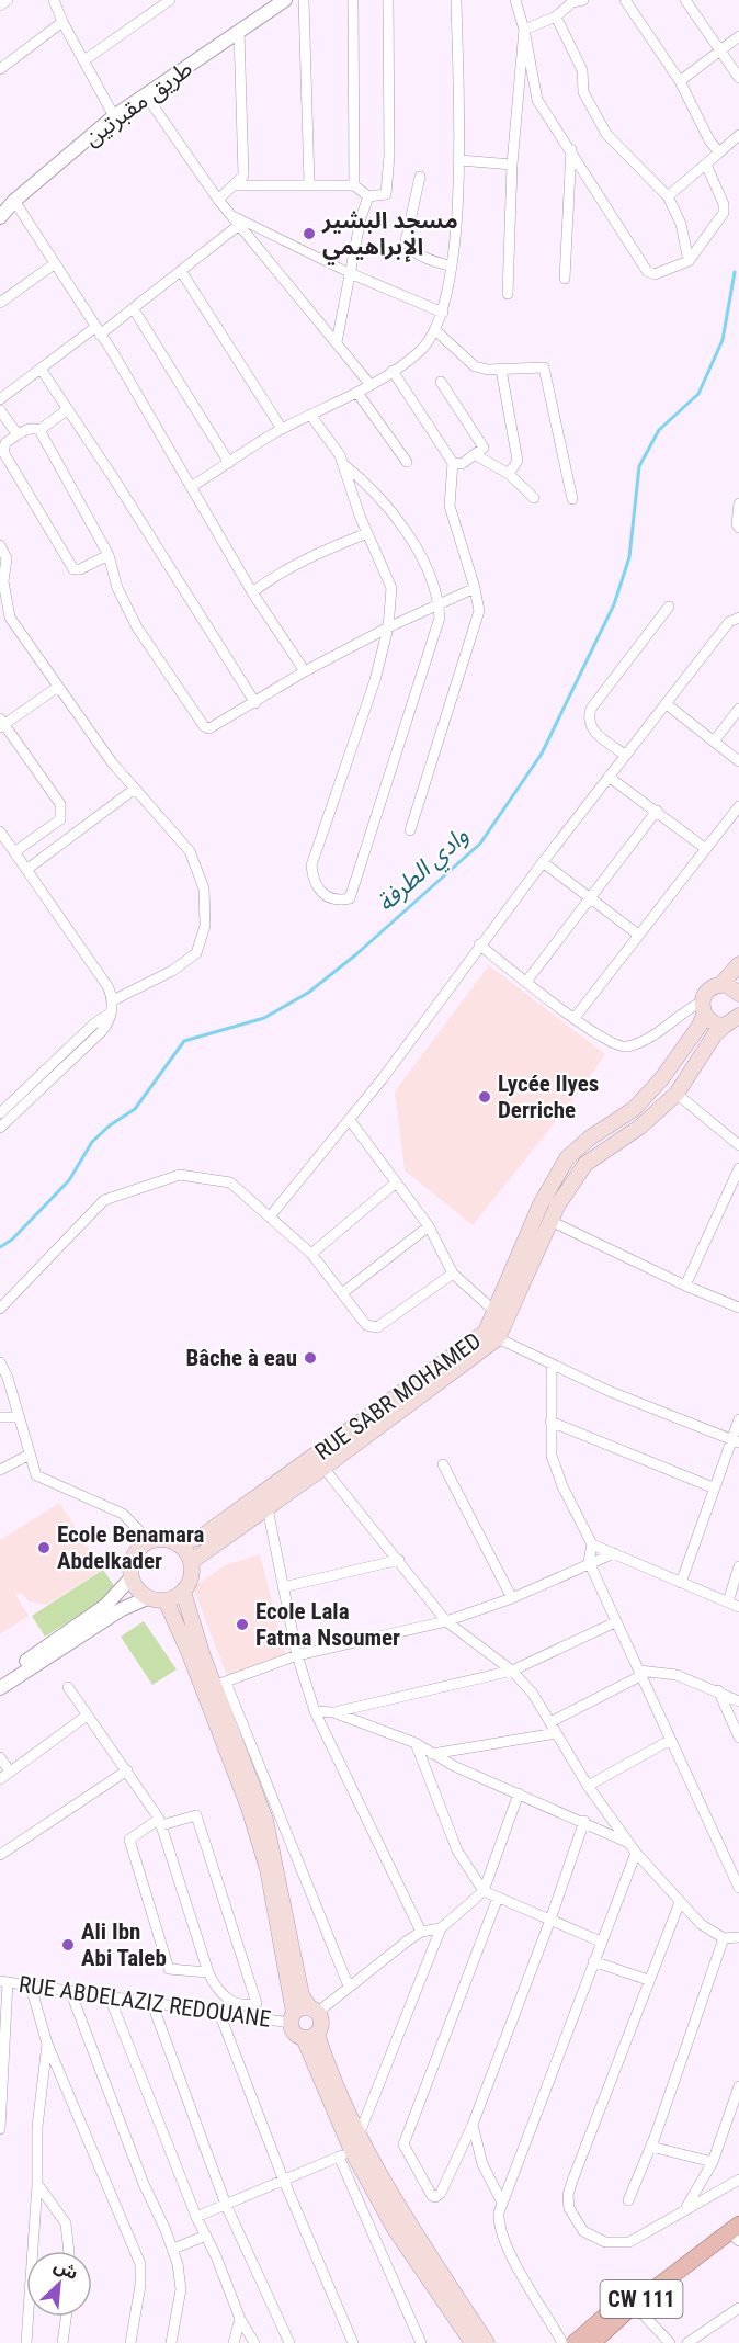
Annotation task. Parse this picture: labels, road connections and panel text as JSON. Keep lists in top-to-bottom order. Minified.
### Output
{"streets":{"main road":["RUE SABR MOHAMED","CW 111"],"street":["طريق مقبرتين","RUE ABDELAZIZ REDOUANE"]},"water":["وادي الطرفة"],"places":["مسجد البشير الإبراهيمي","Lycée Ilyes Derriche","Bâche à eau","Ecole Benamara Abdelkader","Ecole Lala Fatma Nsoumer","Ali Ibn Abi Taleb"],"north":"top right"}
